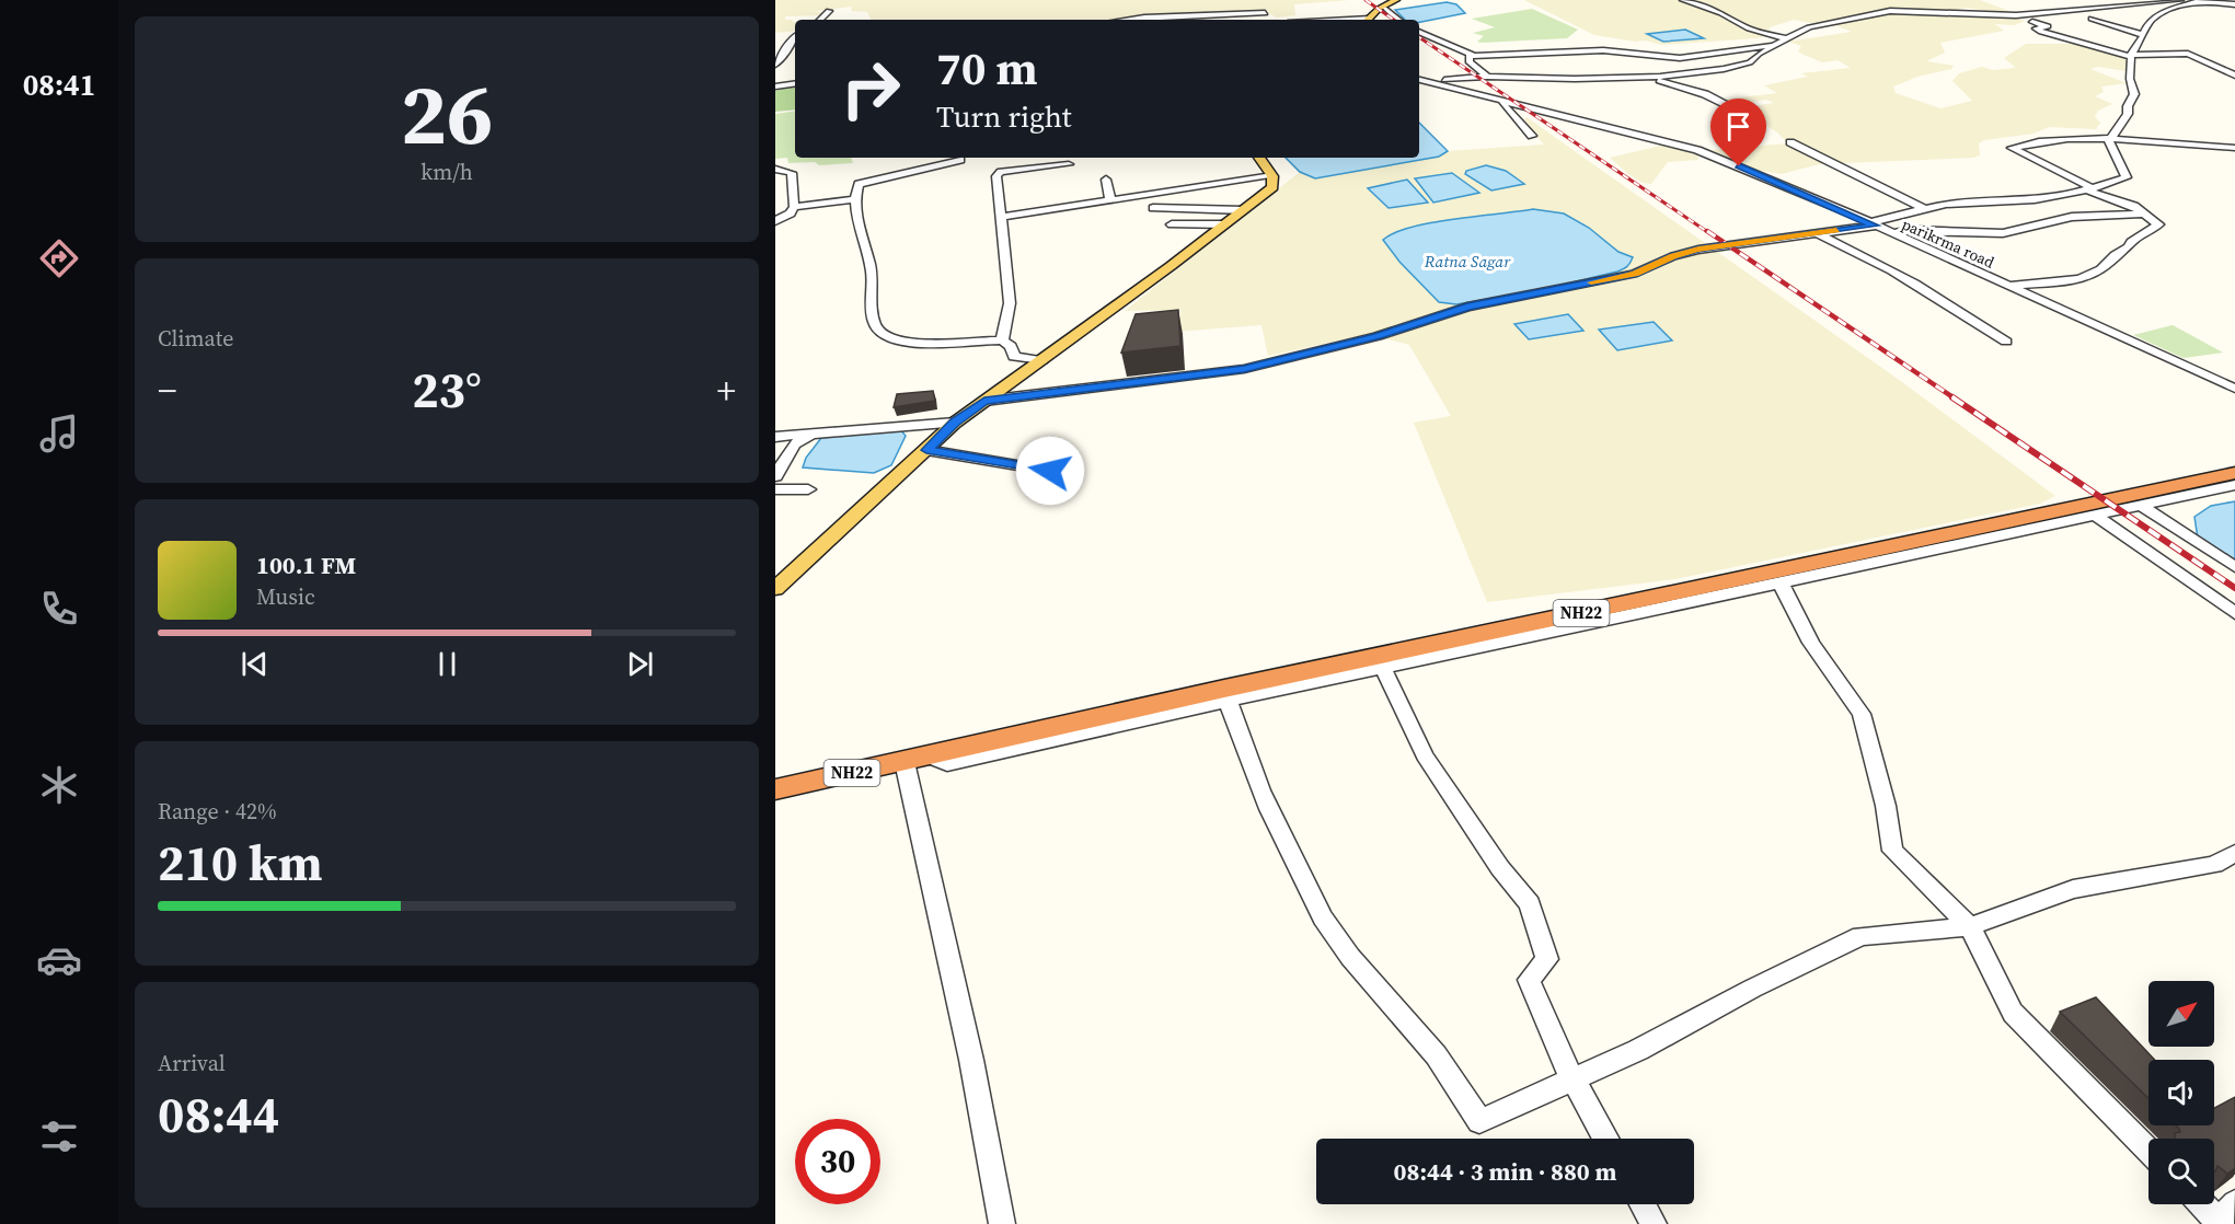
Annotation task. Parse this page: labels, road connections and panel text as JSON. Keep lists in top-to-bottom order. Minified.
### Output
{"streets":{"highway":["NH22"],"street":["parikrma road"]},"water":["Ratna Sagar"],"north":"top right","page":{"tabs":"08:41","tile":[["26","km/h"],"Climate",["Range · 42%","210 km"],["Arrival","08:44"]],"turn":["70 m","Turn right"],"heat":["−","23°","+"],"song":["100.1 FM","Music"],"limit":"30","trip":"08:44 · 3 min · 880 m"}}
